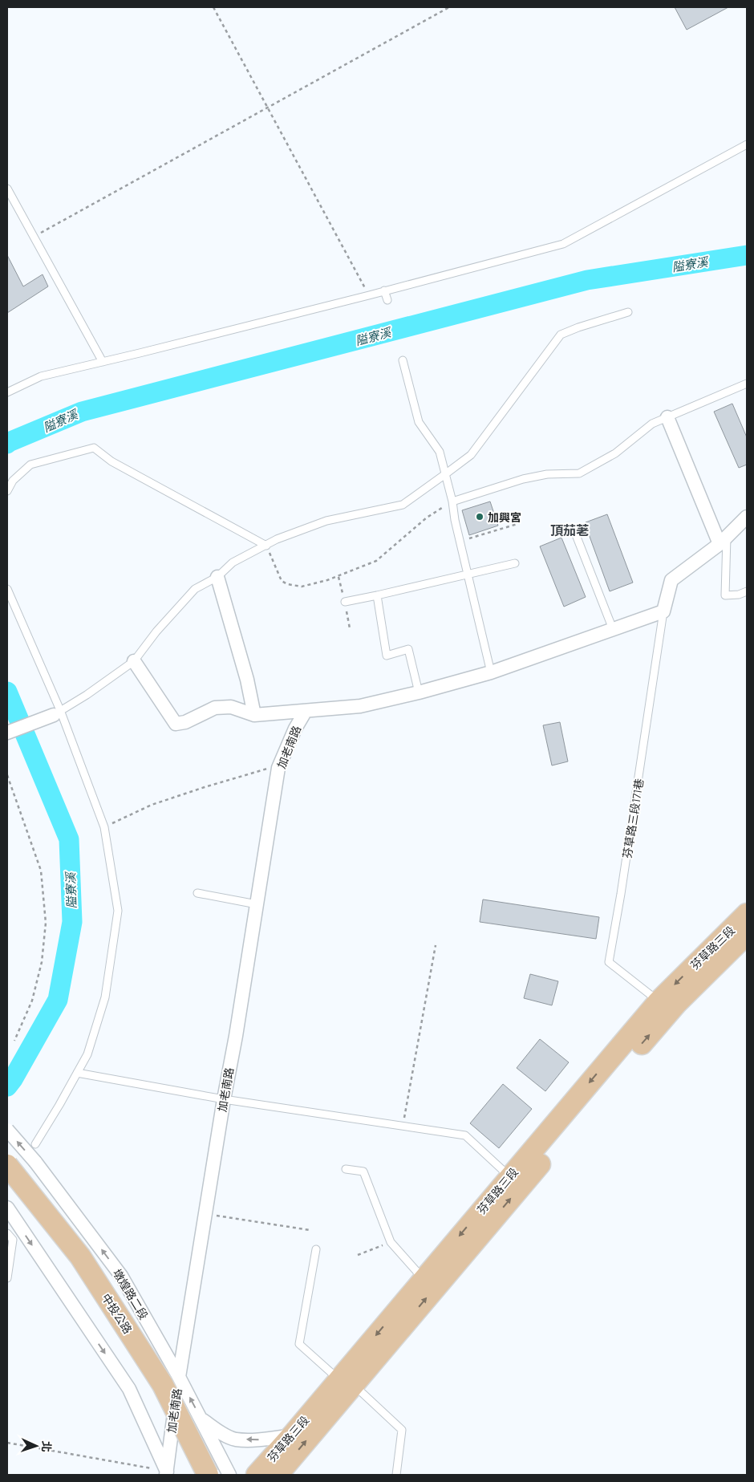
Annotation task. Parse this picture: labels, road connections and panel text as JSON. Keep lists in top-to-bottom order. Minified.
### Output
{"streets":{"main road":["芬草路三段","中投公路"],"street":["加老南路","墩煌路二段"],"lane":["芬草路三段171巷"]},"crossings":[["加老南路","墩煌路二段"],["芬草路三段171巷","芬草路三段"]],"districts":["頂茄荖"],"water":["隘寮溪"],"places":["加興宮"],"north":"right"}
